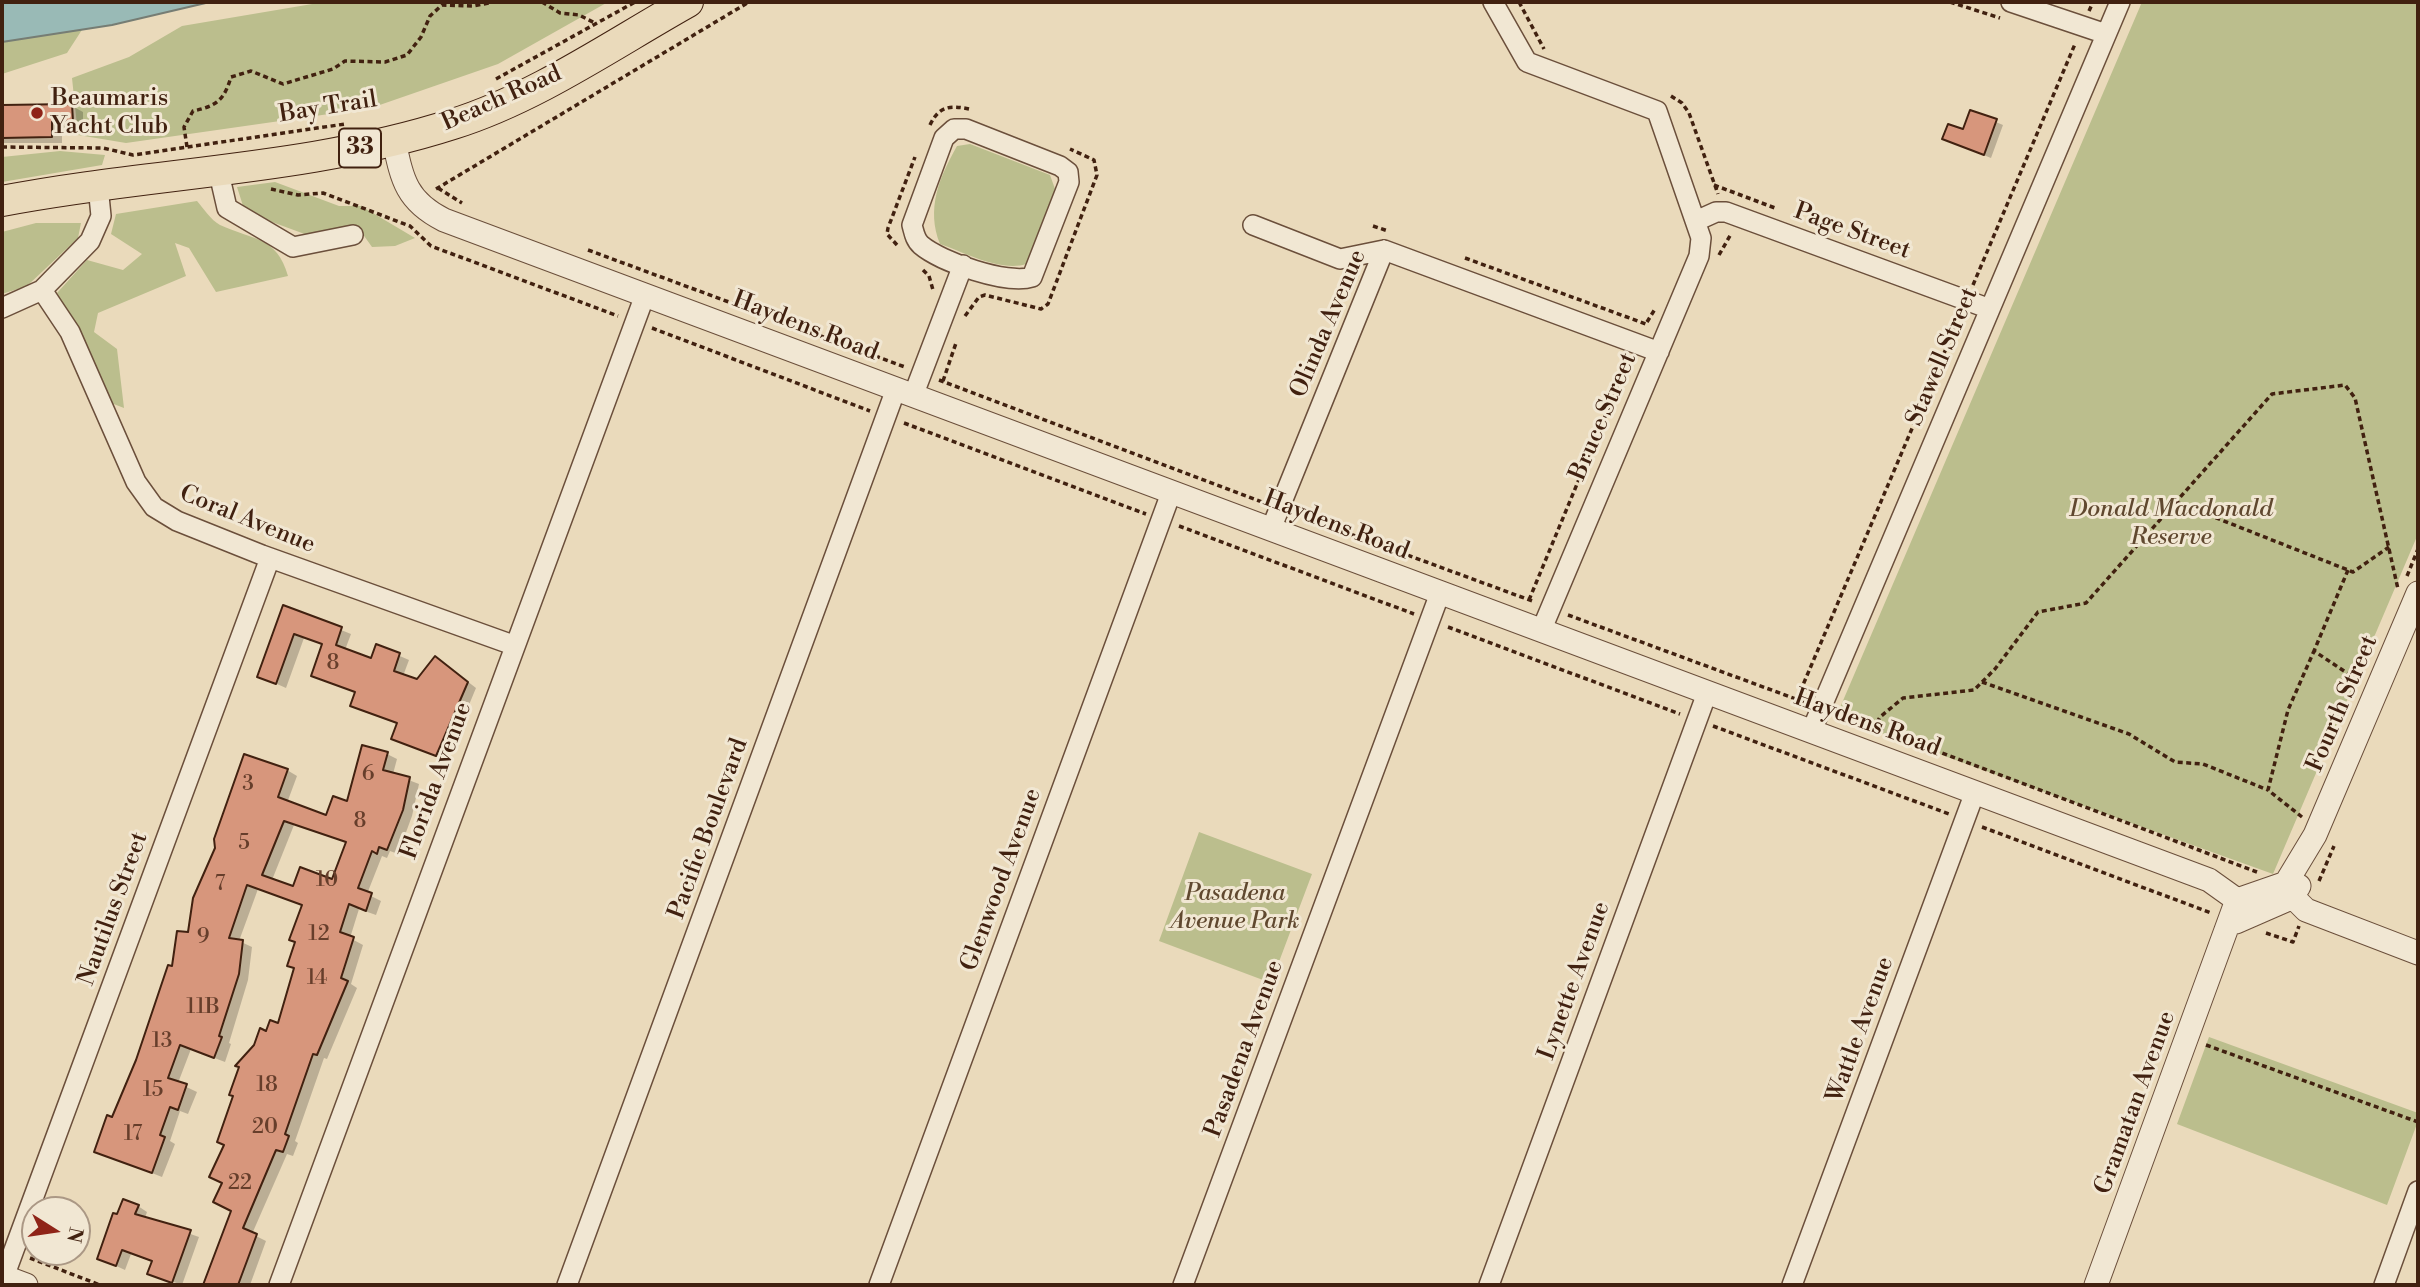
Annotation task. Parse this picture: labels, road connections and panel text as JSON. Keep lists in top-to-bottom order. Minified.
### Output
{"streets":{"main road":["Beach Road","33"],"street":["Page Street","Olinda Avenue","Haydens Road","Stawell Street","Bruce Street","Coral Avenue","Fourth Street","Florida Avenue","Pacific Boulevard","Glenwood Avenue","Nautilus Street","Lynette Avenue","Wattle Avenue","Pasadena Avenue","Gramatan Avenue"],"path":["Bay Trail"]},"crossings":[["Page Street","Stawell Street"],["Olinda Avenue","Haydens Road"],["Olinda Avenue","Bruce Street"],["Haydens Road","Stawell Street"],["Haydens Road","Bruce Street"],["Haydens Road","Florida Avenue"],["Haydens Road","Pacific Boulevard"],["Haydens Road","Glenwood Avenue"],["Haydens Road","Lynette Avenue"],["Haydens Road","Wattle Avenue"],["Haydens Road","Pasadena Avenue"],["Haydens Road","Gramatan Avenue"],["Coral Avenue","Florida Avenue"],["Coral Avenue","Nautilus Street"]],"parks":["Donald Macdonald Reserve","Pasadena Avenue Park"],"places":["Beaumaris Yacht Club"],"house_numbers":["8","6","3","8","5","10","7","12","9","14","11B","13","18","15","20","17","22"],"north":"right"}
